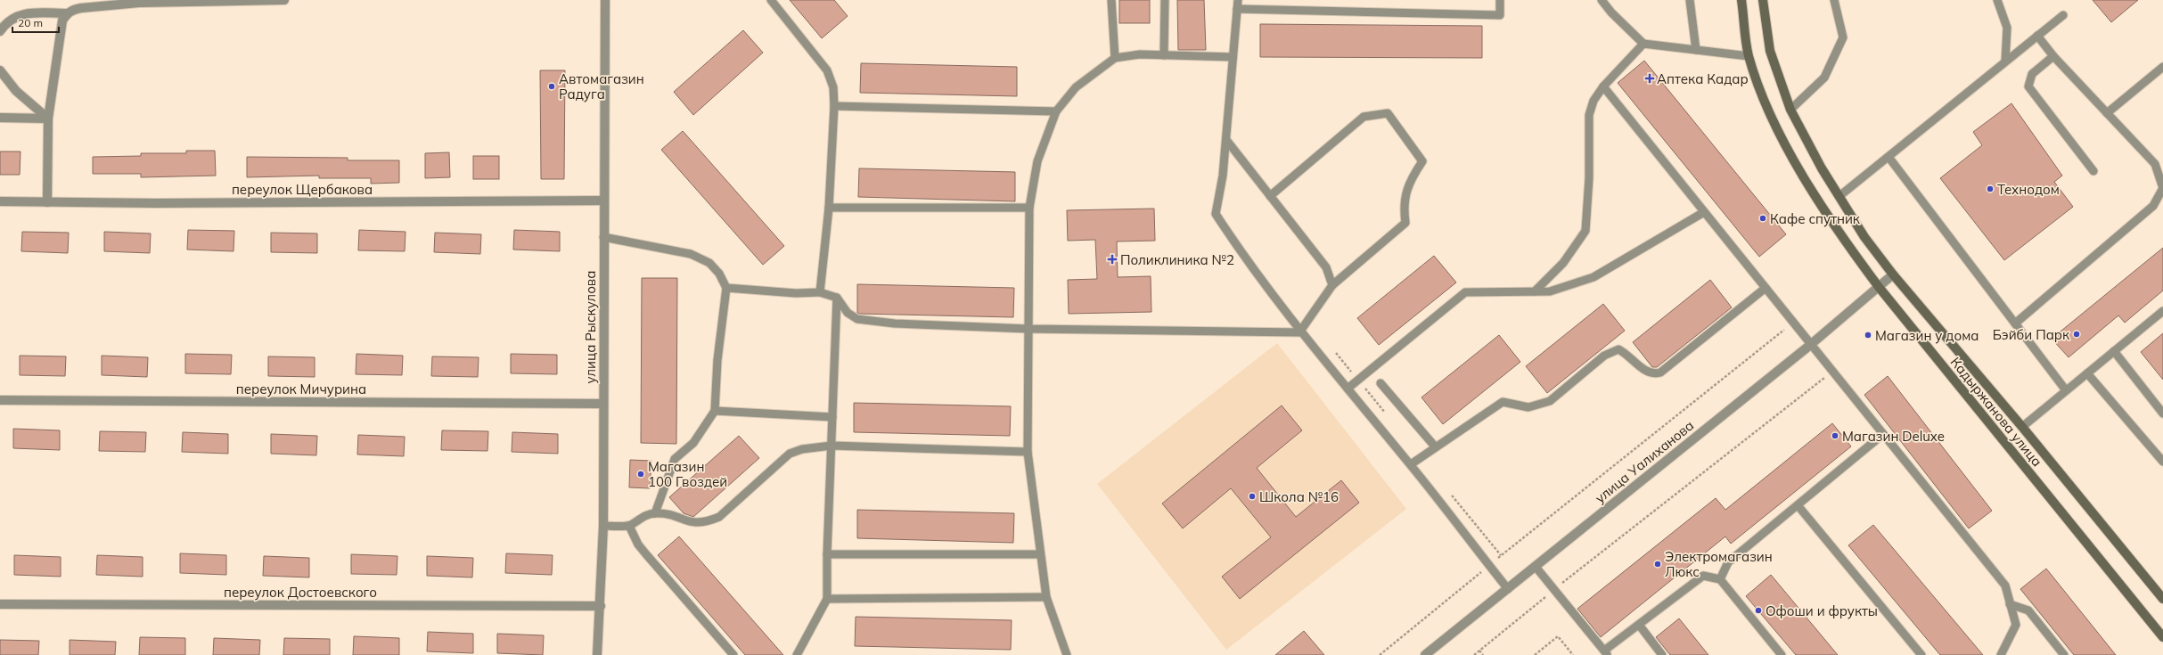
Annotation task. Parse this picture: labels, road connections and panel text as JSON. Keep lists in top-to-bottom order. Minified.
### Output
{"streets":{"main road":["Кадыржанова улица"],"street":["переулок Щербакова","улица Рыскулова","переулок Мичурина","улица Уалиханова","переулок Достоевского"]},"crossings":[["переулок Щербакова","улица Рыскулова"],["улица Рыскулова","переулок Мичурина"],["улица Рыскулова","переулок Достоевского"],["Кадыржанова улица","улица Уалиханова"]],"places":{"health":["Аптека Кадар","Поликлиника №2"],"other":["Автомагазин Радуга","Технодом","Кафе спутник","Бэйби Парк","Магазин у дома","Магазин Deluxe","Магазин 100 Гвоздей","Школа №16","Электромагазин Люкс","Офоши и фрукты"]},"scale_bar":"20 m"}
